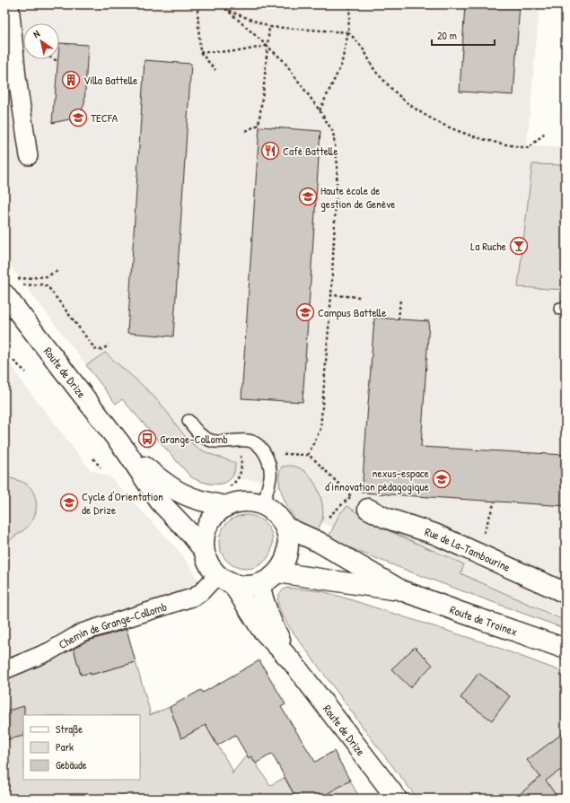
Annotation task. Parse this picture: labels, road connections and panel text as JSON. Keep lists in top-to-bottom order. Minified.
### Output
{"streets":{"main road":["Route de Drize","Rue de La-Tambourine","Route de Troinex"],"street":["Chemin de Grange-Collomb"]},"crossings":[["Route de Drize","Route de Troinex"],["Route de Drize","Chemin de Grange-Collomb"],["Route de Troinex","Chemin de Grange-Collomb"]],"places":{"building":["Villa Battelle"],"school or university":["TECFA","Haute école de gestion de Genève","Campus Battelle","nexus-espace d'innovation pédagogique","Cycle d'Orientation de Drize"],"restaurant":["Café Battelle"],"bar":["La Ruche"],"bus stop":["Grange-Collomb"]},"legend":["Straße","Park","Gebäude"],"scale_bar":"20 m","north":"top left"}
